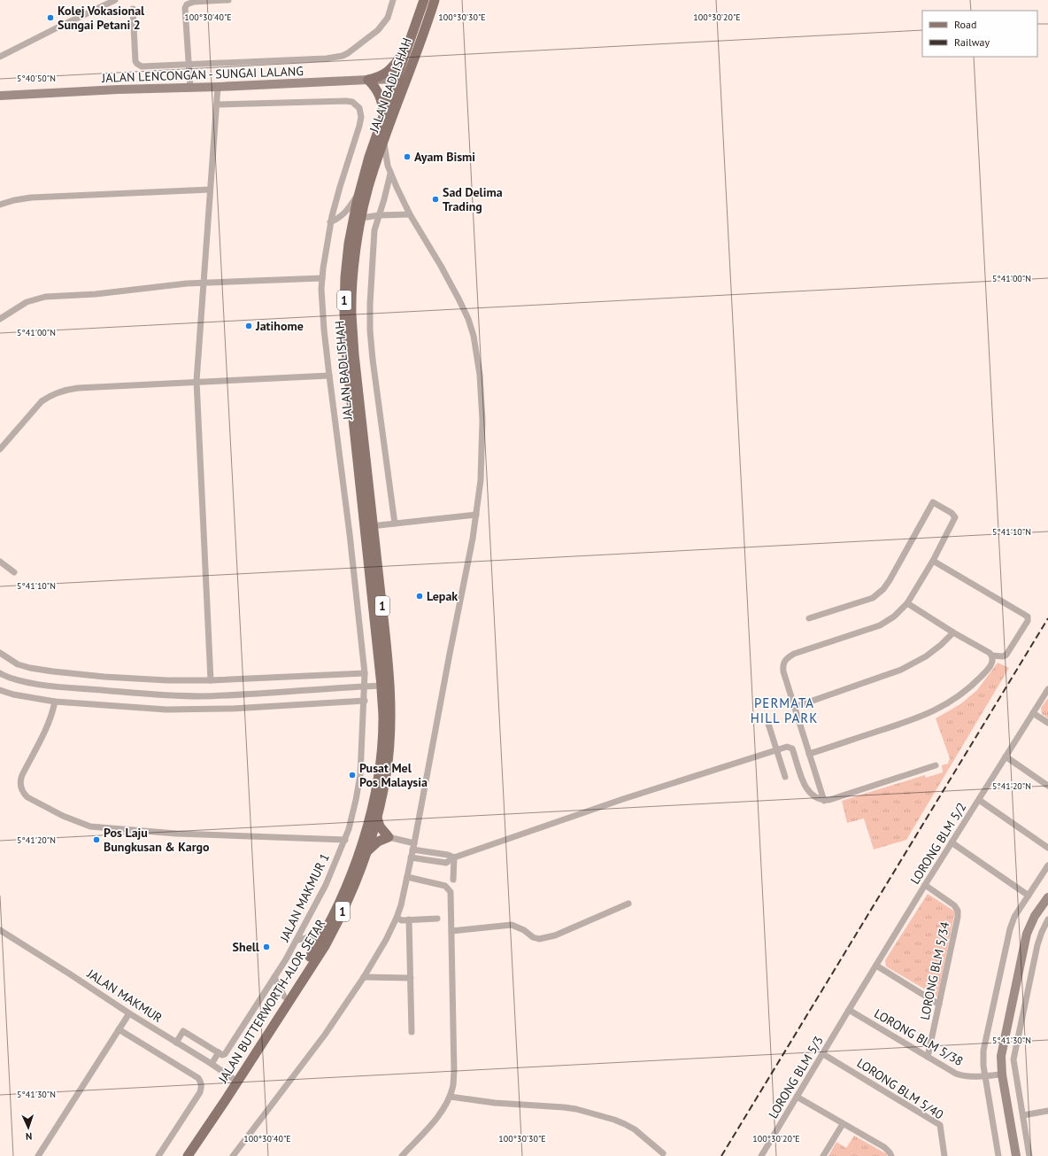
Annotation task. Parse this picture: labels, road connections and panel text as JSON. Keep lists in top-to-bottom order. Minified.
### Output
{"streets":{"main road":["JALAN BADLISHAH","1","JALAN BUTTERWORTH-ALOR SETAR"],"street":["JALAN LENCONGAN - SUNGAI LALANG","LORONG BLM 5/2","JALAN MAKMUR 1","LORONG BLM 5/34","JALAN MAKMUR","LORONG BLM 5/38","LORONG BLM 5/3","LORONG BLM 5/40"]},"crossings":[["JALAN LENCONGAN - SUNGAI LALANG","JALAN BADLISHAH"],["JALAN BADLISHAH","JALAN BUTTERWORTH-ALOR SETAR"],["LORONG BLM 5/2","LORONG BLM 5/34"],["LORONG BLM 5/2","LORONG BLM 5/38"],["LORONG BLM 5/2","LORONG BLM 5/3"],["LORONG BLM 5/34","LORONG BLM 5/38"],["JALAN MAKMUR","JALAN BUTTERWORTH-ALOR SETAR"],["LORONG BLM 5/38","LORONG BLM 5/3"],["LORONG BLM 5/3","LORONG BLM 5/40"]],"districts":["PERMATA HILL PARK"],"places":["Kolej Vokasional Sungai Petani 2","Ayam Bismi","Sad Delima Trading","Jatihome","Lepak","Pusat Mel Pos Malaysia","Pos Laju Bungkusan & Kargo","Shell"],"legend":["Road","Railway"],"north":"bottom","coordinates":["100°30'40\"E","100°30'30\"E","100°30'20\"E","5°40'50\"N","5°41'00\"N","5°41'10\"N","5°41'20\"N","5°41'30\"N"]}
